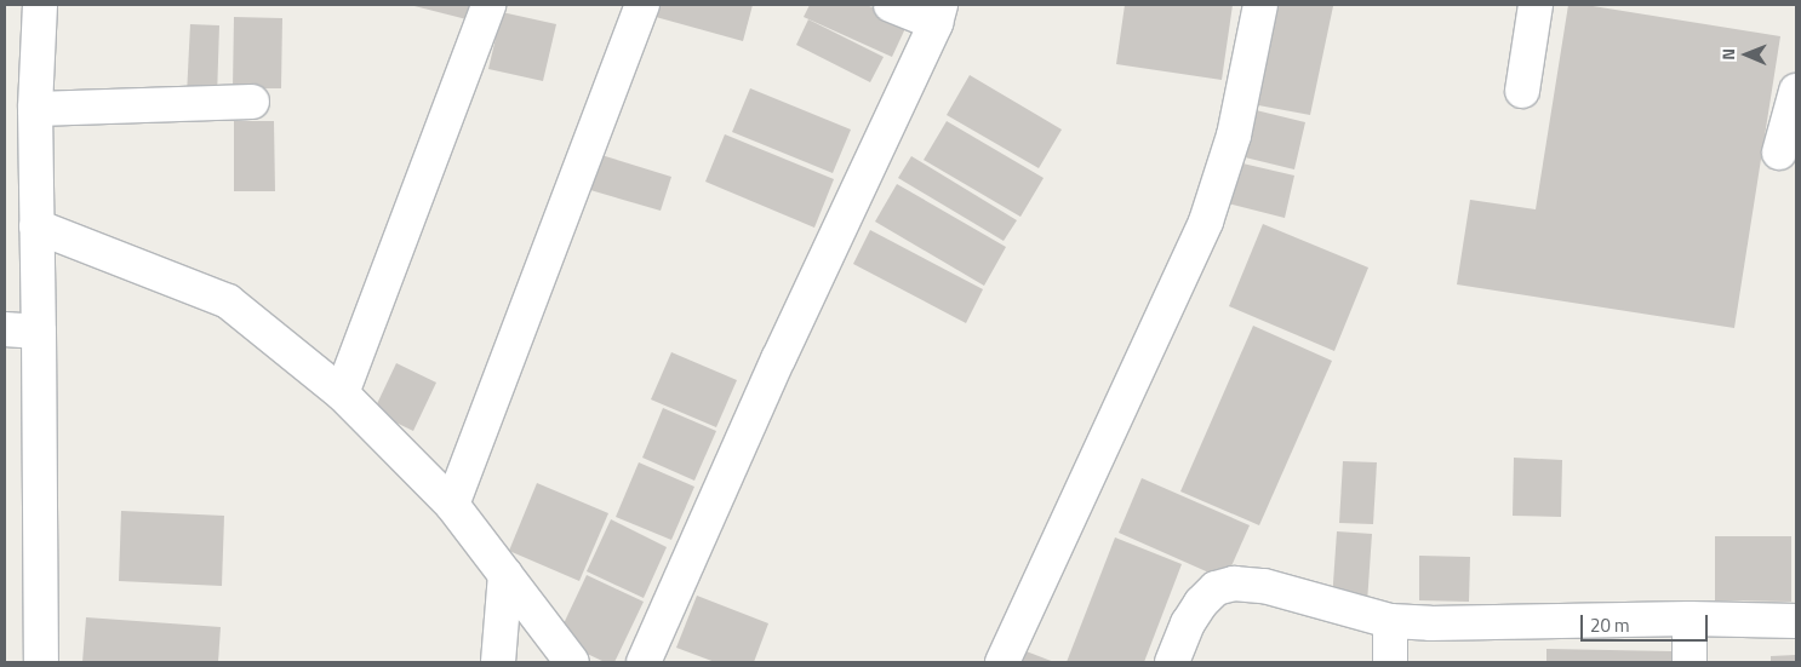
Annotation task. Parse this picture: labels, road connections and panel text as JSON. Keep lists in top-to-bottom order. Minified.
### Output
{"scale_bar":"20 m","north":"left"}
